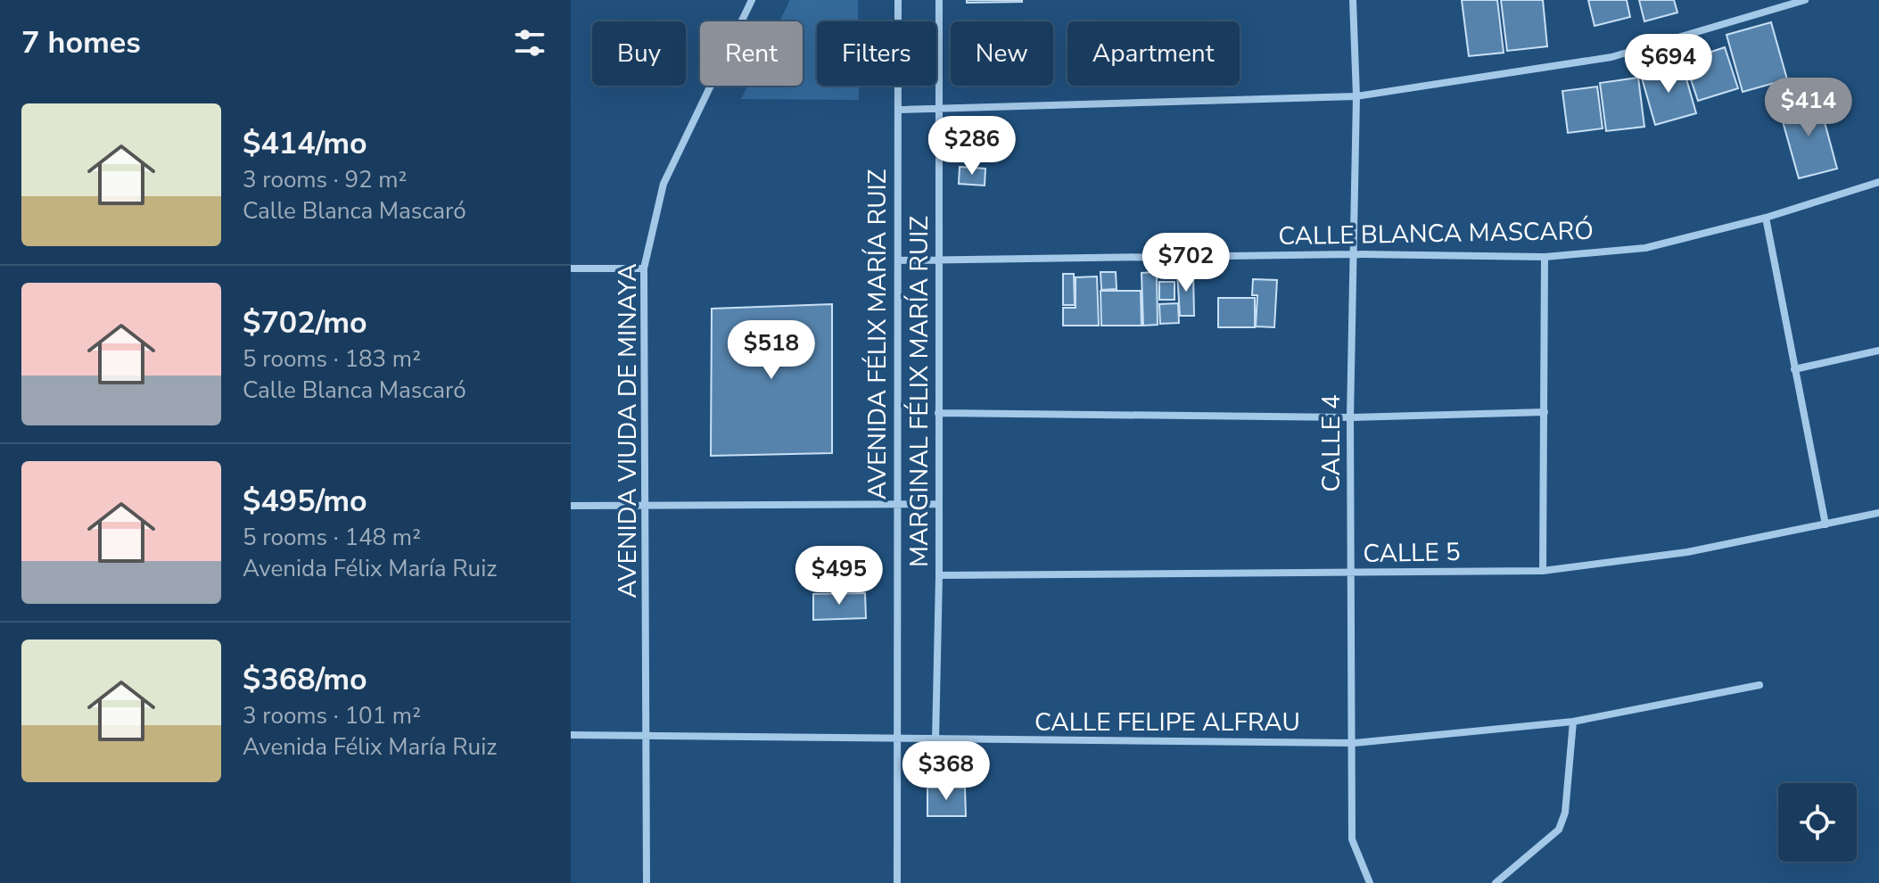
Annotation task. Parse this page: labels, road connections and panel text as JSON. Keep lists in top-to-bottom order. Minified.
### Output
{"streets":{"street":["CALLE BLANCA MASCARÓ","AVENIDA FÉLIX MARÍA RUIZ","MARGINAL FÉLIX MARÍA RUIZ","AVENIDA VIUDA DE MINAYA","CALLE 4","CALLE 5","CALLE FELIPE ALFRAU"]},"crossings":[["CALLE BLANCA MASCARÓ","AVENIDA FÉLIX MARÍA RUIZ"],["CALLE BLANCA MASCARÓ","MARGINAL FÉLIX MARÍA RUIZ"],["CALLE BLANCA MASCARÓ","CALLE 4"],["AVENIDA FÉLIX MARÍA RUIZ","CALLE FELIPE ALFRAU"],["MARGINAL FÉLIX MARÍA RUIZ","CALLE 5"],["MARGINAL FÉLIX MARÍA RUIZ","CALLE FELIPE ALFRAU"],["AVENIDA VIUDA DE MINAYA","CALLE FELIPE ALFRAU"],["CALLE 4","CALLE 5"],["CALLE 4","CALLE FELIPE ALFRAU"]],"page":{"heading":"7 homes","chip":["Buy","Rent","Filters","New","Apartment"],"price":["$694","$414","$286","$702","$518","$495","$368"],"list":[{"name":"$414/mo","note":"3 rooms · 92 m² · Calle Blanca Mascaró"},{"name":"$702/mo","note":"5 rooms · 183 m² · Calle Blanca Mascaró"},{"name":"$495/mo","note":"5 rooms · 148 m² · Avenida Félix María Ruiz"},{"name":"$368/mo","note":"3 rooms · 101 m² · Avenida Félix María Ruiz"}]}}
